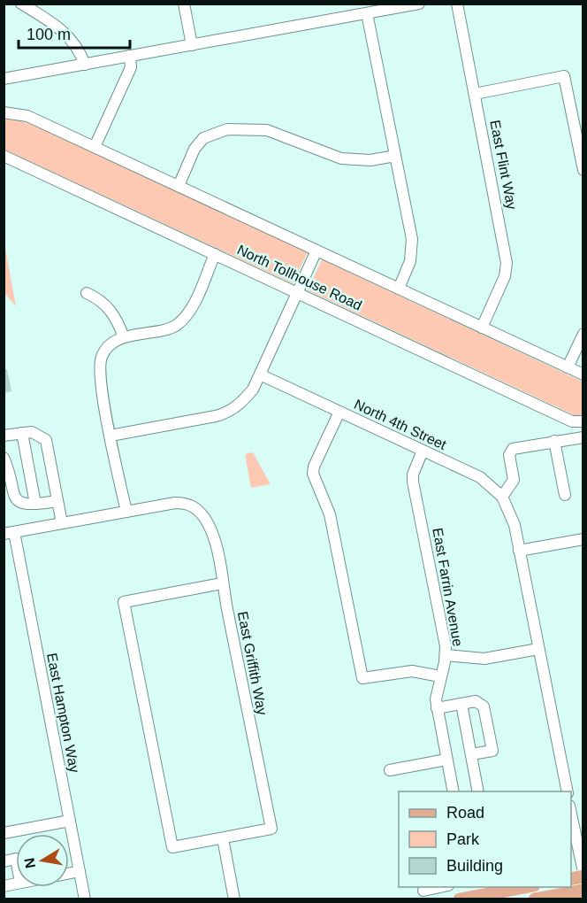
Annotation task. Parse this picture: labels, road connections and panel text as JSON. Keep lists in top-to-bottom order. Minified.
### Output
{"streets":{"street":["East Flint Way","North Tollhouse Road","North 4th Street","East Farrin Avenue","East Griffith Way","East Hampton Way"]},"crossings":[["North 4th Street","East Farrin Avenue"]],"legend":["Road","Park","Building"],"scale_bar":"100 m","north":"left"}
